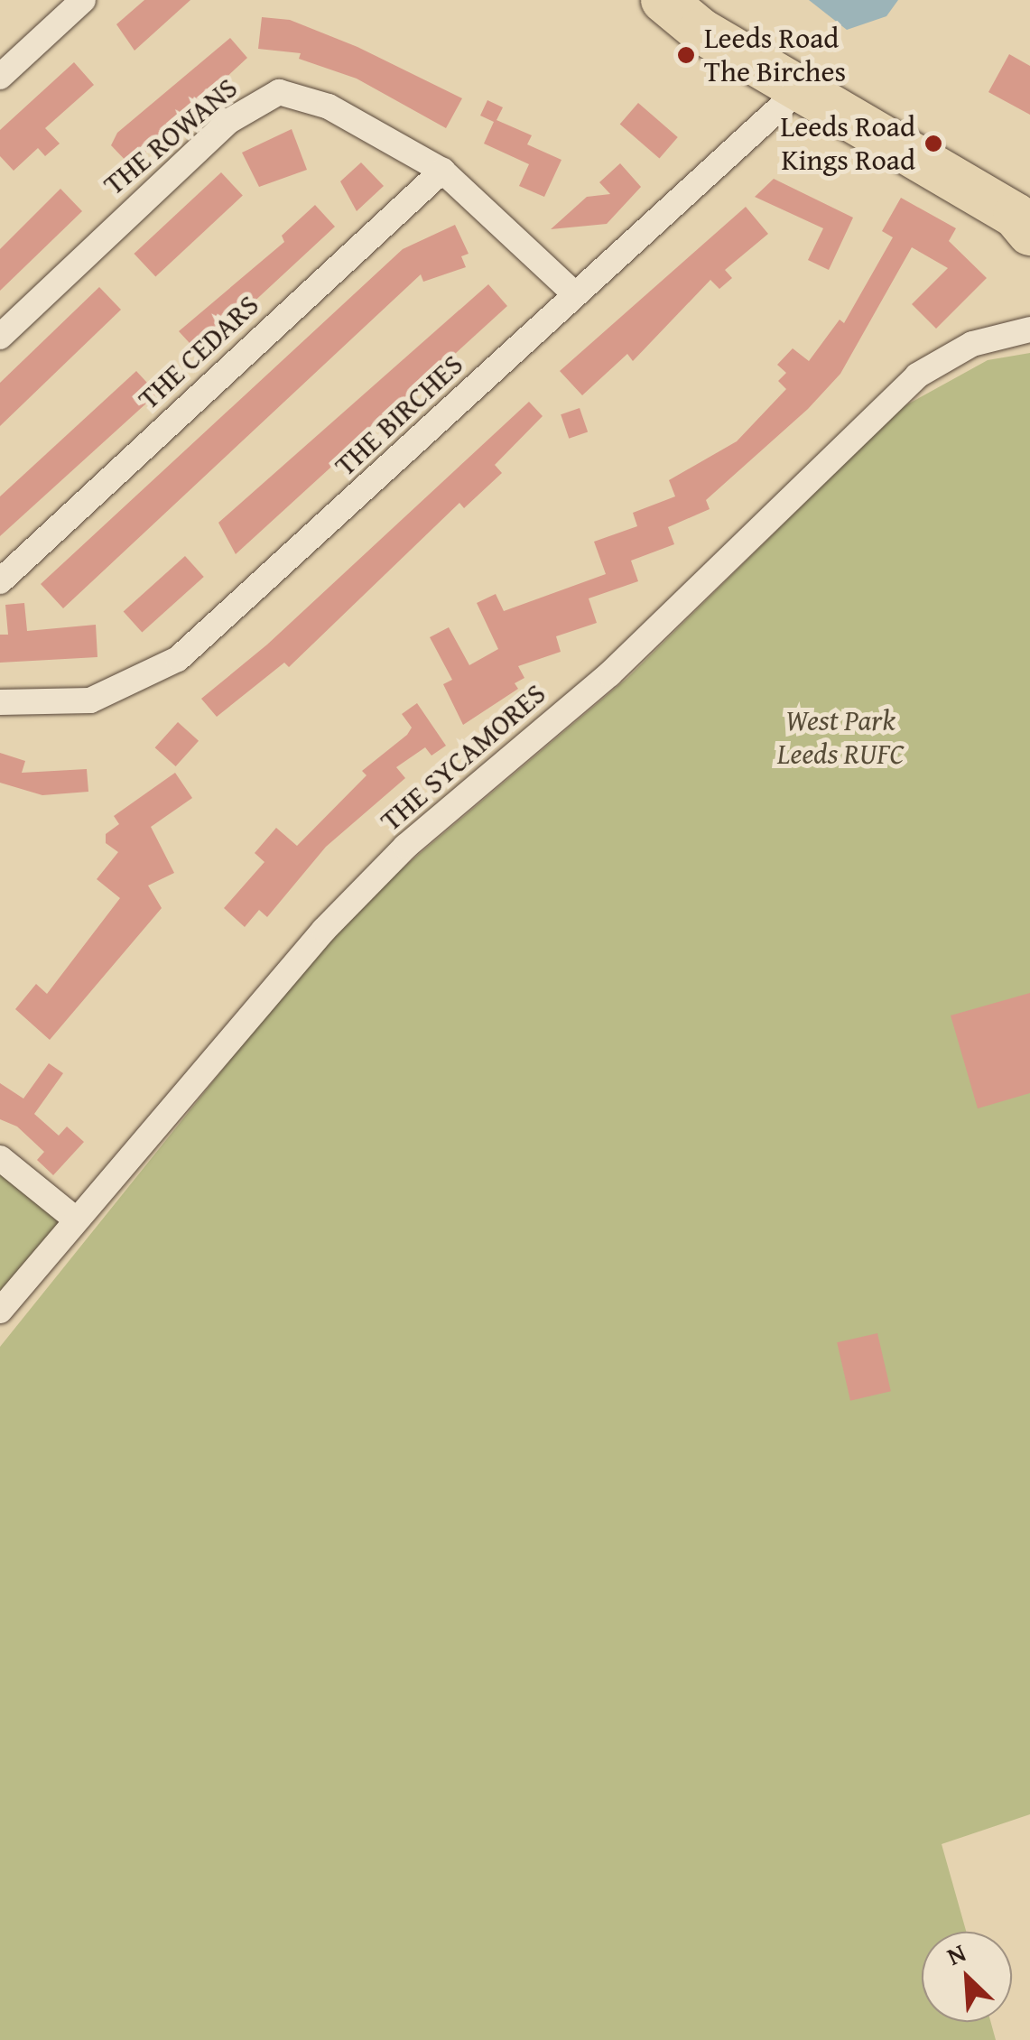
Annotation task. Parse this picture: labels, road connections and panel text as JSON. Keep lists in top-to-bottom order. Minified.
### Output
{"streets":{"street":["THE ROWANS","THE CEDARS","THE BIRCHES","THE SYCAMORES"]},"crossings":[["THE ROWANS","THE CEDARS"],["THE ROWANS","THE BIRCHES"]],"parks":["West Park Leeds RUFC"],"places":["Leeds Road The Birches","Leeds Road Kings Road"],"north":"top left"}
